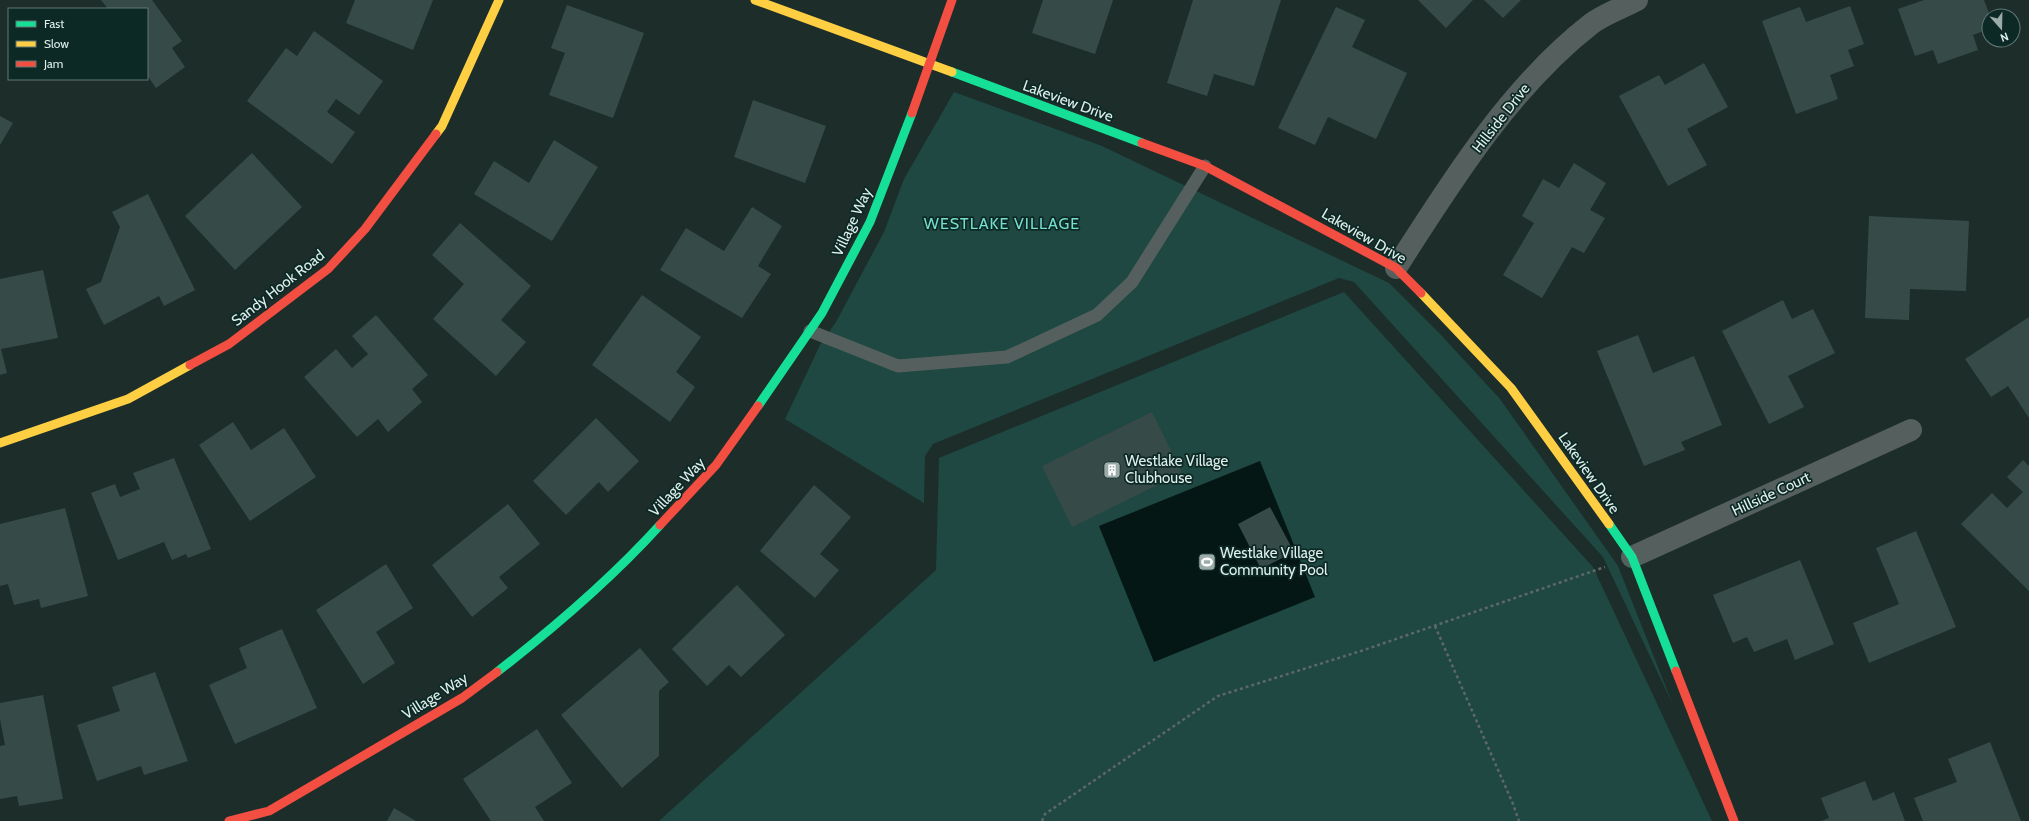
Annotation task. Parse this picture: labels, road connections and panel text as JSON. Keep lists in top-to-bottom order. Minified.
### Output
{"streets":{"street":["Lakeview Drive","Hillside Drive","Village Way","Sandy Hook Road","Hillside Court"]},"crossings":[["Lakeview Drive","Hillside Drive"],["Lakeview Drive","Village Way"],["Lakeview Drive","Hillside Court"]],"districts":["WESTLAKE VILLAGE"],"places":{"building":["Westlake Village Clubhouse"],"sports":["Westlake Village Community Pool"]},"legend":["Fast","Slow","Jam"],"north":"bottom"}
